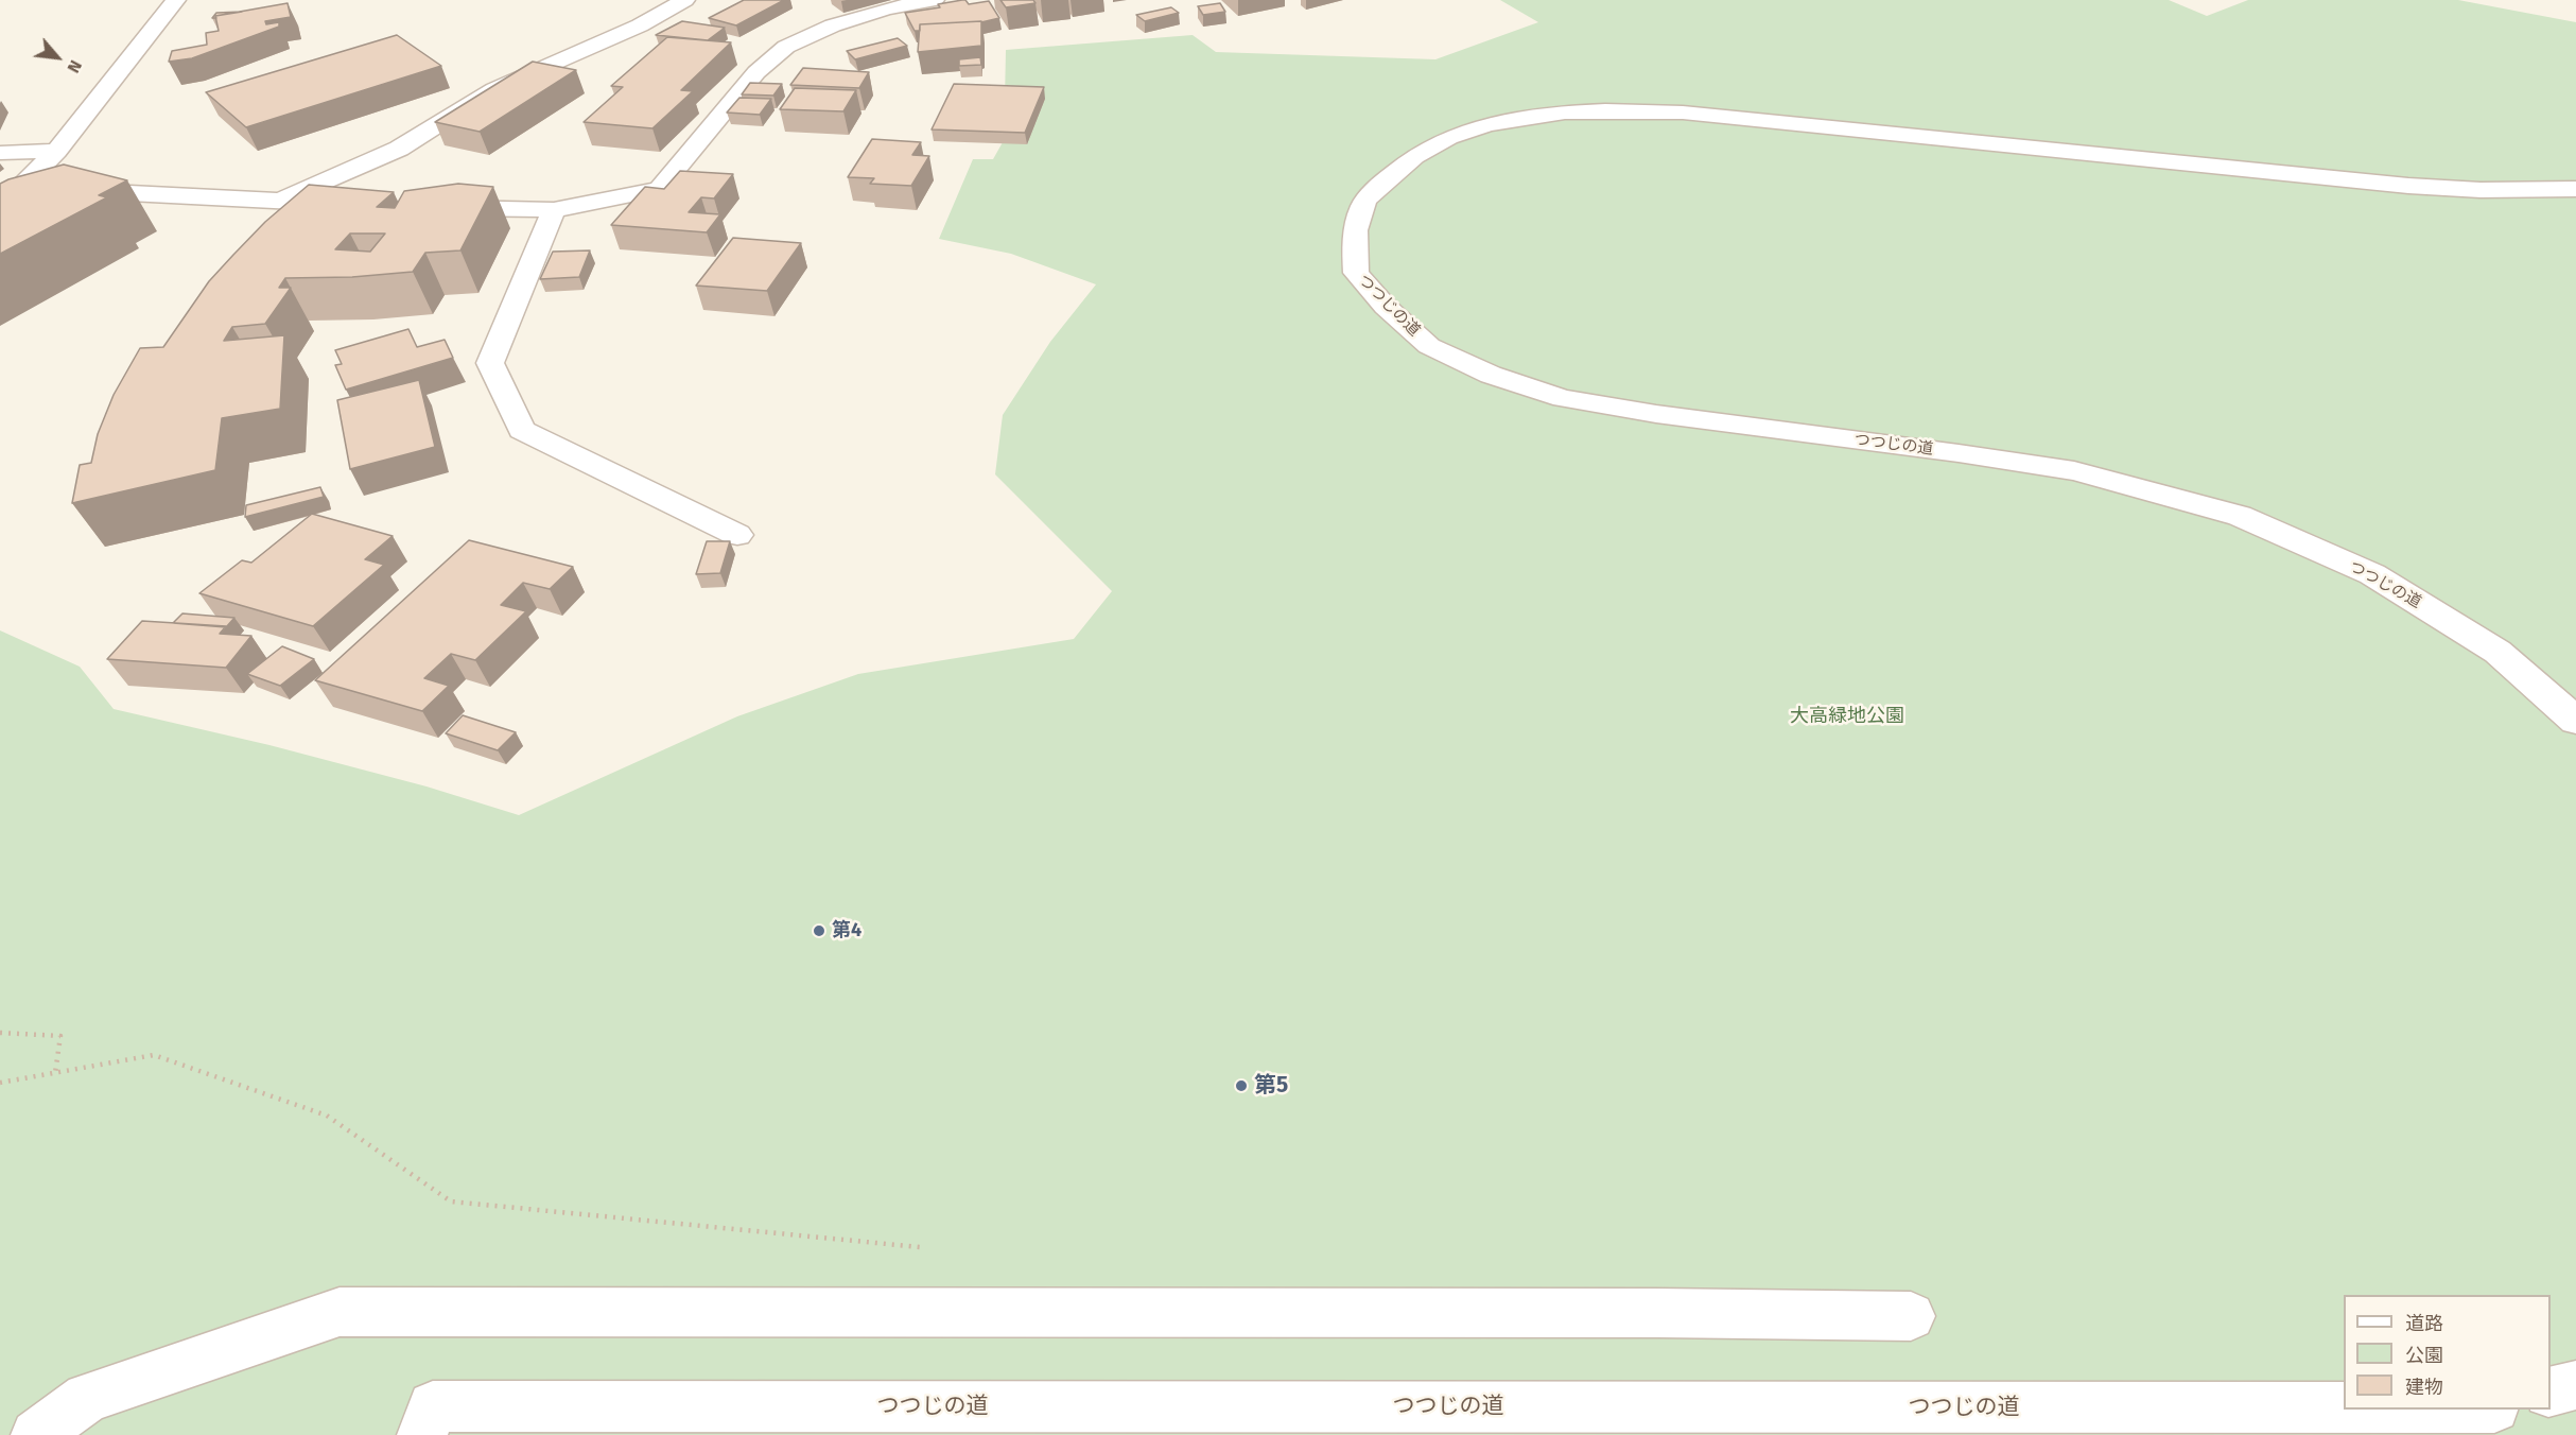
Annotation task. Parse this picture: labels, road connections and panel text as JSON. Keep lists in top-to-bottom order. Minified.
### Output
{"streets":{"street":["つつじの道"]},"parks":["大高緑地公園"],"places":["第4","第5"],"legend":["道路","公園","建物"],"north":"bottom right"}
